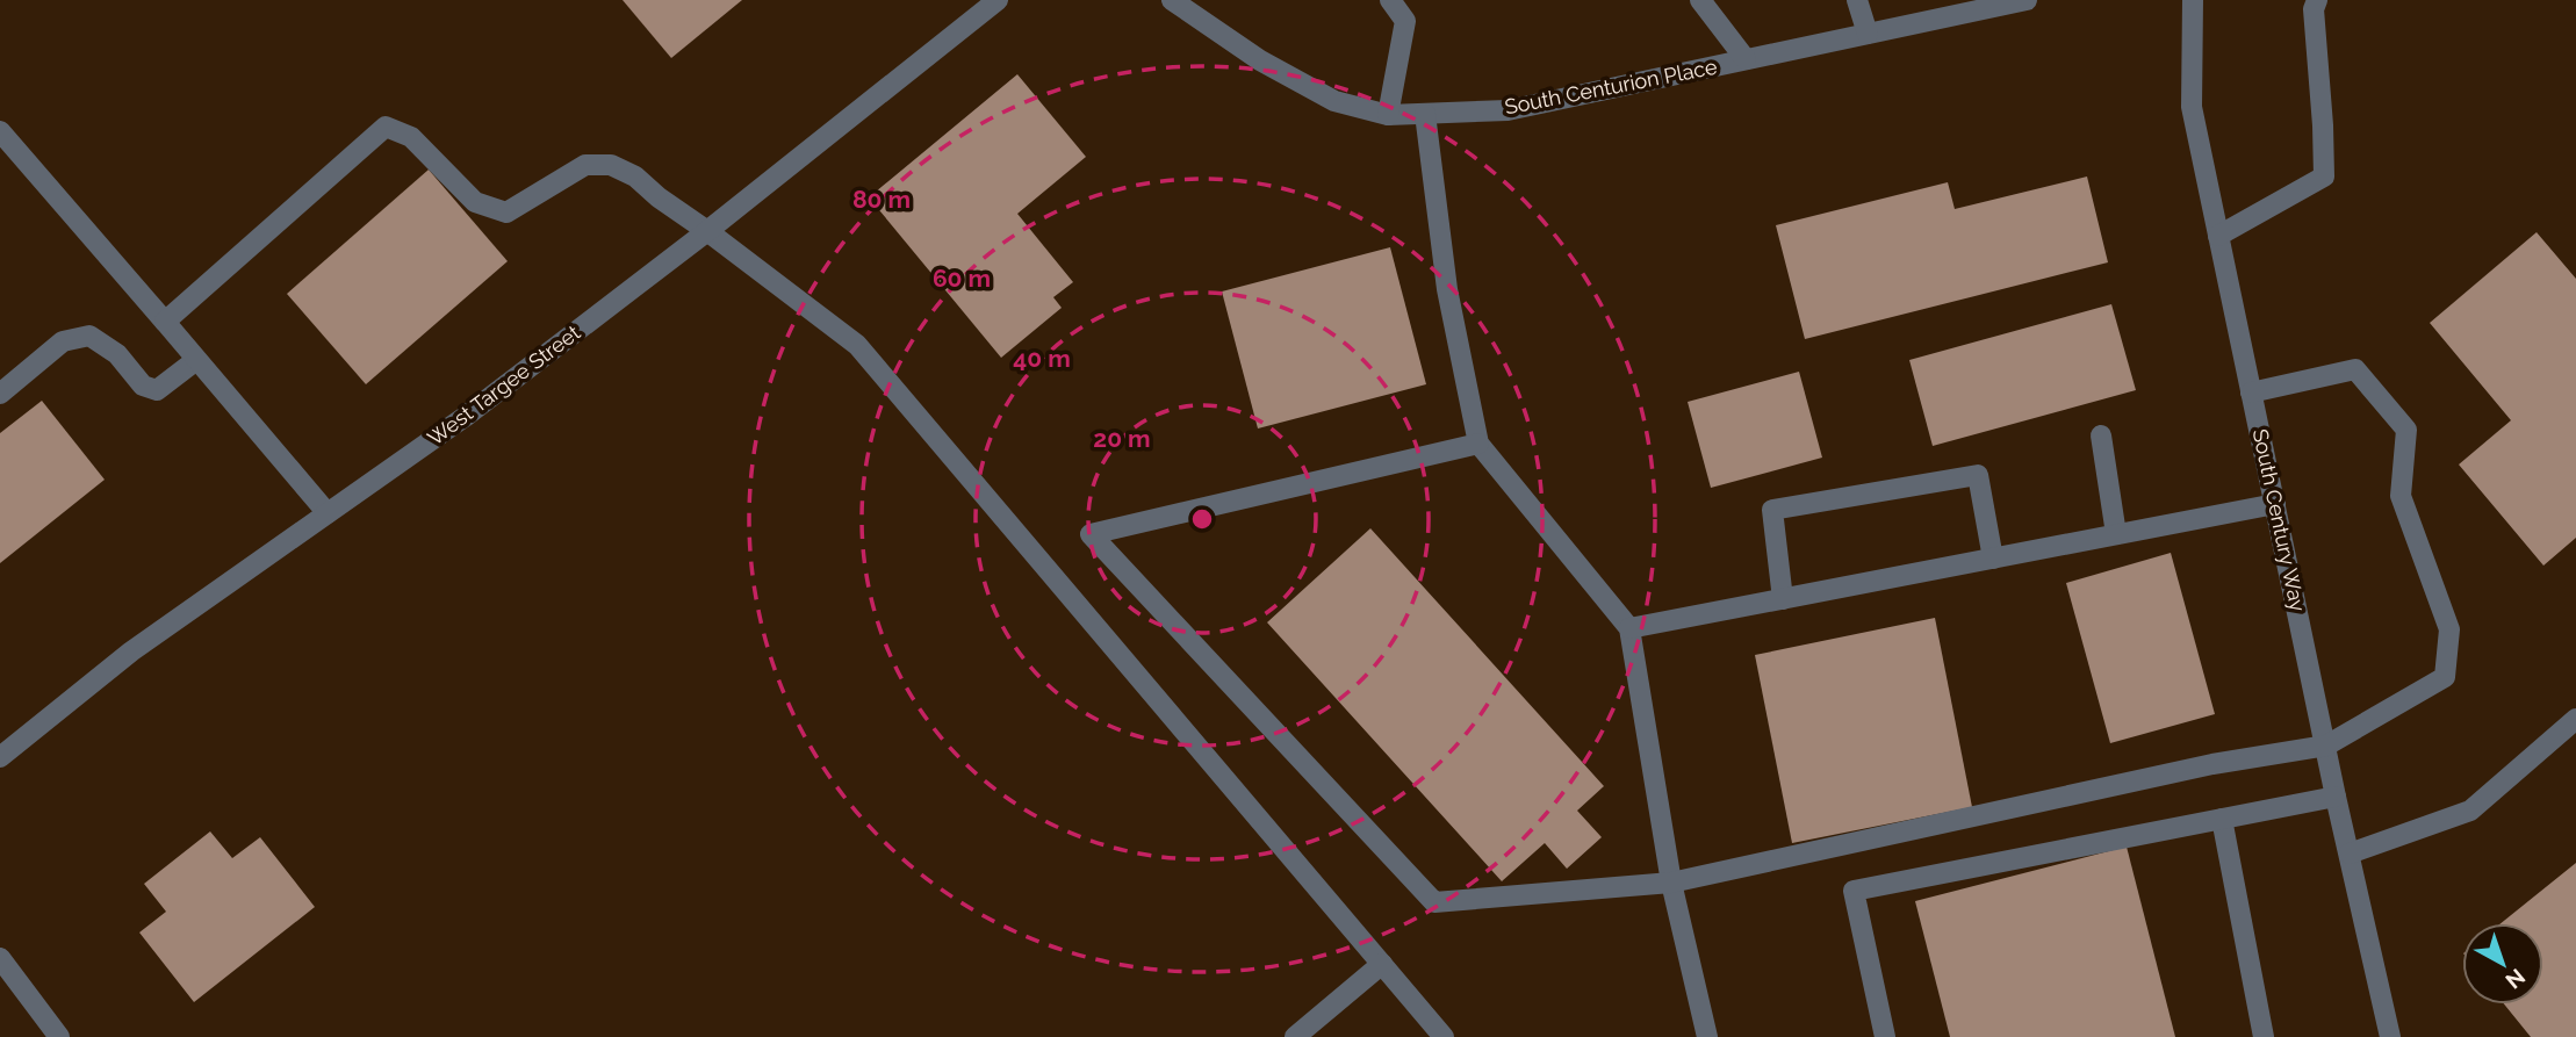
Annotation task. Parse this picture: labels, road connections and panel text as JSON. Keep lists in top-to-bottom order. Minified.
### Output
{"streets":{"street":["South Centurion Place","West Targee Street","South Century Way"]},"north":"bottom right","rings":["80 m","60 m","40 m","20 m"]}
